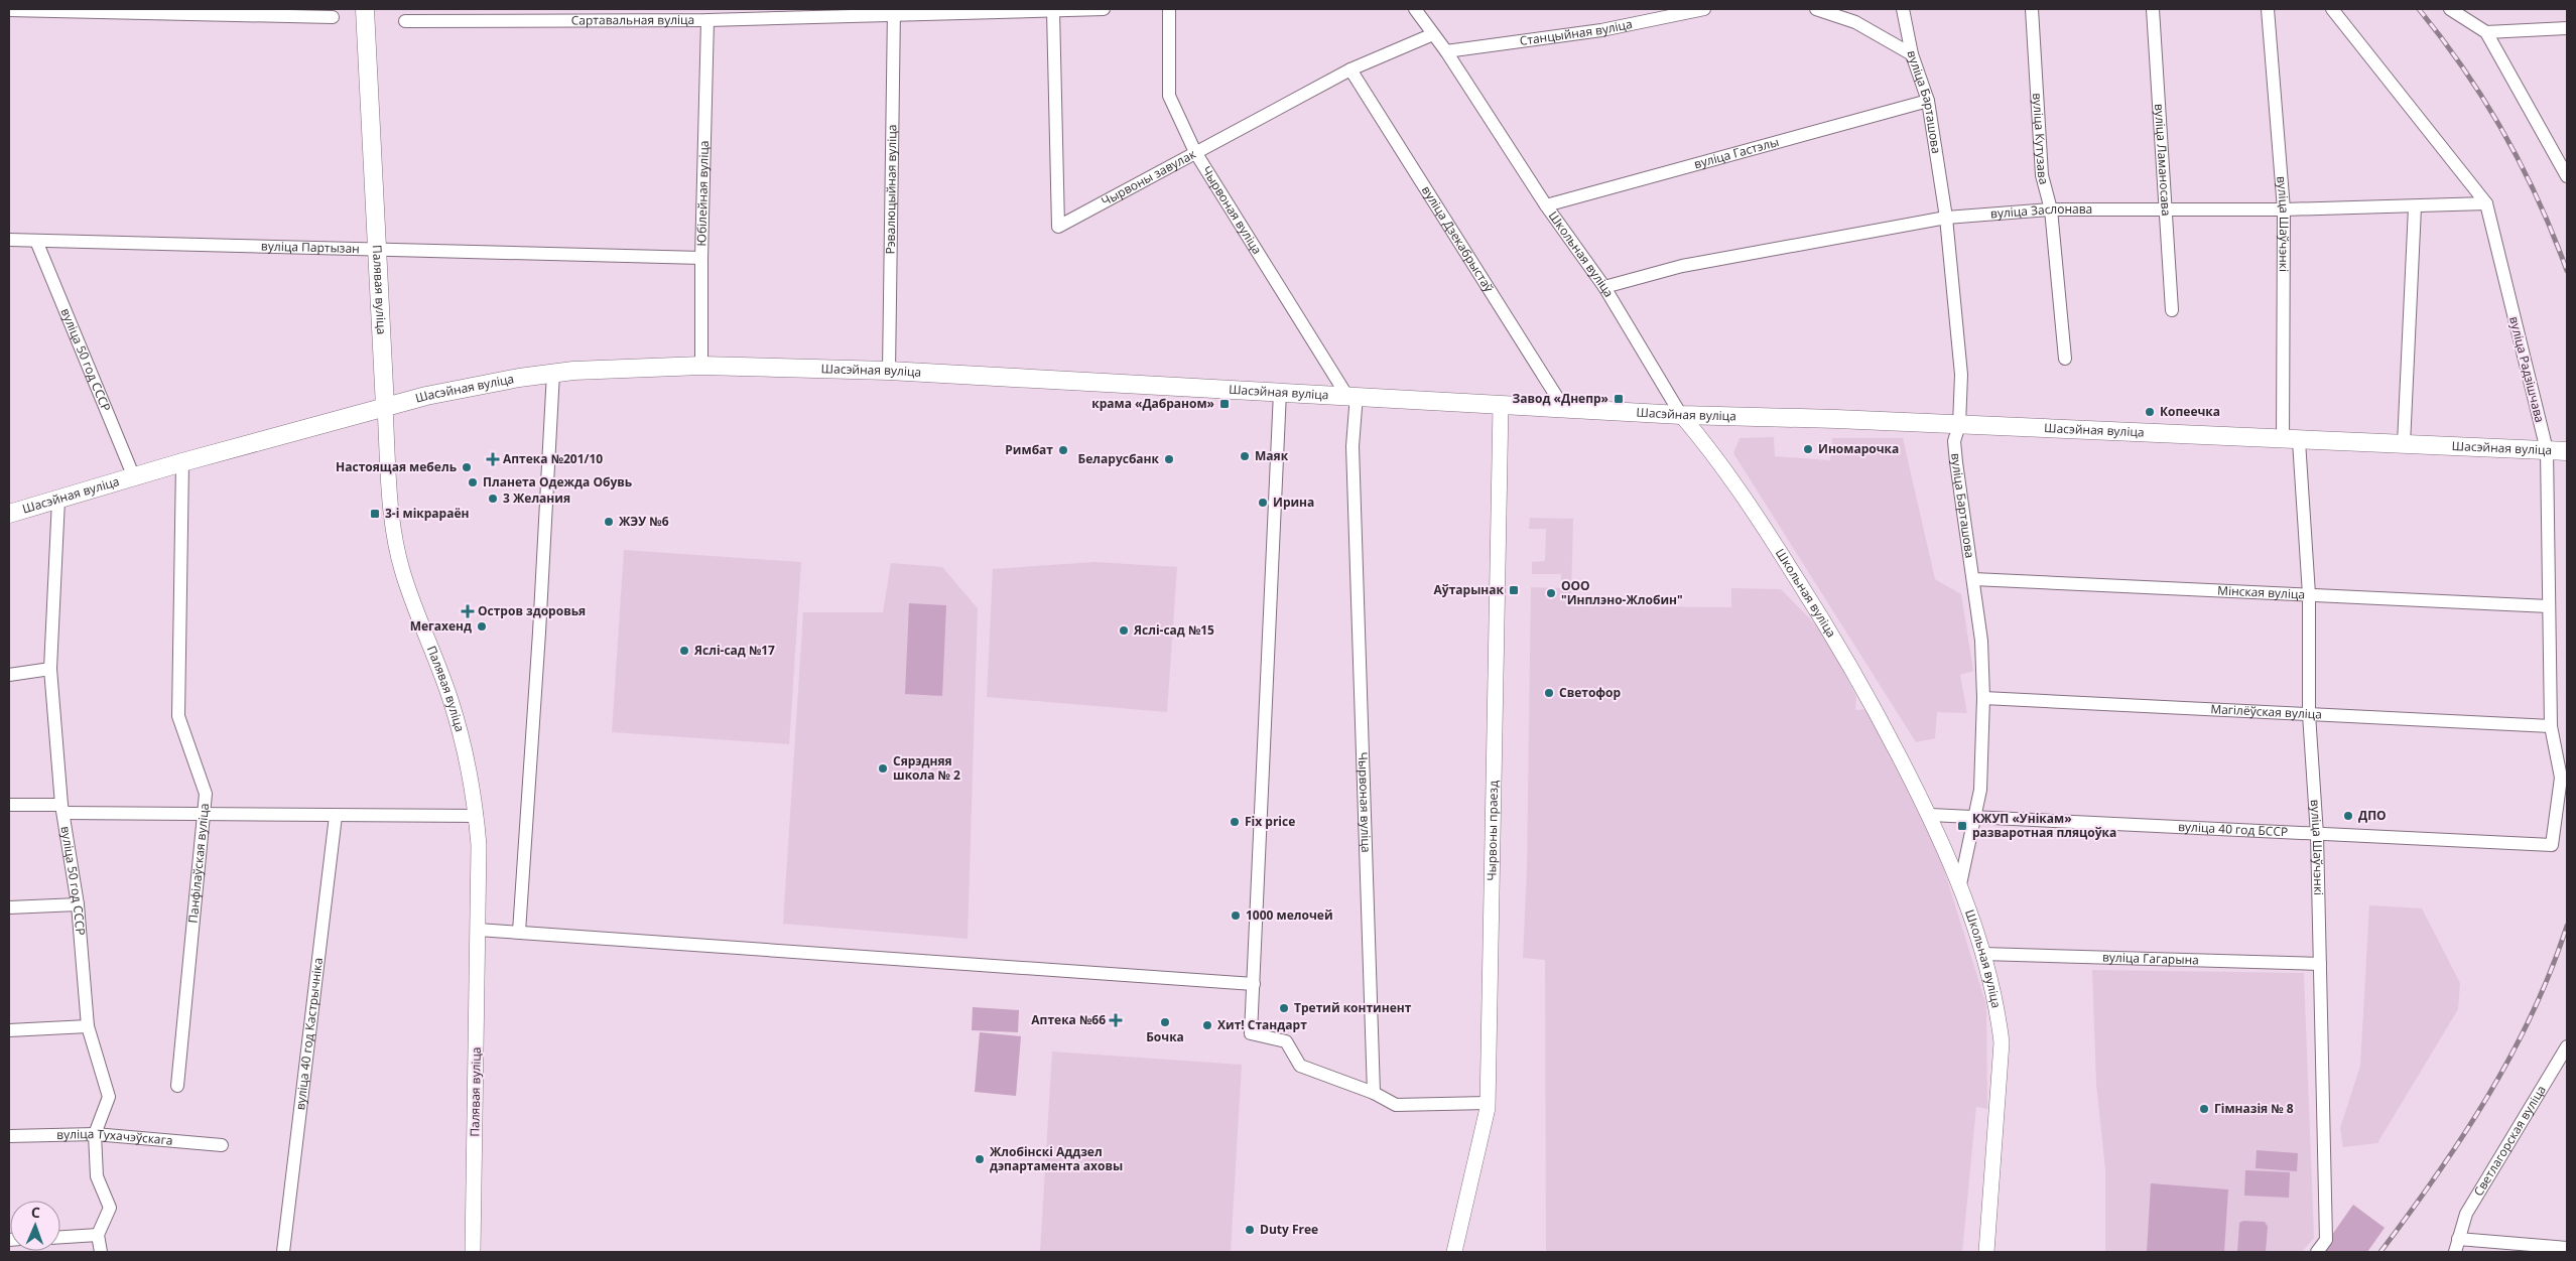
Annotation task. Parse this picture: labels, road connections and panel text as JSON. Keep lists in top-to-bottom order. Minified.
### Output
{"streets":{"main road":["Палявая вуліца","Шасэйная вуліца"],"street":["Сартавальная вуліца","Станцыйная вуліца","вуліца Барташова","вуліца Кутузава","вуліца Гастэлы","вуліца Ламаносава","Чырвоны завулак","Рэвалюцыйная вуліца","Юбілейная вуліца","Чырвоная вуліца","вуліца Заслонава","вуліца Шаўчэнкі","вуліца Дзекабрыстаў","вуліца Партызан","Школьная вуліца","вуліца 50 год СССР","вуліца Радзішчава","Мінская вуліца","Магілёўская вуліца","Чырвоны праезд","вуліца 40 год БССР","Панфілаўская вуліца","вуліца Гагарына","вуліца 40 год Кастрычніка","вуліца Тухачэўскага","Светлагорская вуліца"]},"crossings":[["Сартавальная вуліца","Чырвоны завулак"],["Сартавальная вуліца","Рэвалюцыйная вуліца"],["Сартавальная вуліца","Юбілейная вуліца"],["Станцыйная вуліца","Школьная вуліца"],["вуліца Барташова","вуліца Гастэлы"],["вуліца Барташова","вуліца Заслонава"],["вуліца Барташова","Школьная вуліца"],["вуліца Барташова","Шасэйная вуліца"],["вуліца Барташова","Мінская вуліца"],["вуліца Барташова","Магілёўская вуліца"],["вуліца Барташова","вуліца 40 год БССР"],["вуліца Кутузава","вуліца Заслонава"],["вуліца Гастэлы","Школьная вуліца"],["вуліца Ламаносава","вуліца Заслонава"],["Чырвоны завулак","Чырвоная вуліца"],["Чырвоны завулак","вуліца Дзекабрыстаў"],["Чырвоны завулак","Школьная вуліца"],["Рэвалюцыйная вуліца","Шасэйная вуліца"],["Юбілейная вуліца","вуліца Партызан"],["Юбілейная вуліца","Шасэйная вуліца"],["Чырвоная вуліца","Шасэйная вуліца"],["вуліца Заслонава","вуліца Шаўчэнкі"],["вуліца Заслонава","Школьная вуліца"],["вуліца Заслонава","вуліца Радзішчава"],["вуліца Шаўчэнкі","Шасэйная вуліца"],["вуліца Шаўчэнкі","Мінская вуліца"],["вуліца Шаўчэнкі","Магілёўская вуліца"],["вуліца Шаўчэнкі","вуліца 40 год БССР"],["вуліца Шаўчэнкі","вуліца Гагарына"],["вуліца Дзекабрыстаў","Шасэйная вуліца"],["вуліца Партызан","Палявая вуліца"],["вуліца Партызан","вуліца 50 год СССР"],["Школьная вуліца","Шасэйная вуліца"],["Школьная вуліца","вуліца 40 год БССР"],["Школьная вуліца","вуліца Гагарына"],["Палявая вуліца","Шасэйная вуліца"],["вуліца 50 год СССР","Шасэйная вуліца"],["вуліца 50 год СССР","вуліца Тухачэўскага"],["вуліца Радзішчава","Шасэйная вуліца"],["вуліца Радзішчава","Мінская вуліца"],["вуліца Радзішчава","Магілёўская вуліца"],["вуліца Радзішчава","вуліца 40 год БССР"],["Шасэйная вуліца","Чырвоны праезд"],["Шасэйная вуліца","Панфілаўская вуліца"]],"places":{"transit":["Завод «Днепр»","крама «Дабраном»","3-і мікрараён","Аўтарынак","КЖУП «Унікам» разваротная пляцоўка"],"other":["Копеечка","Иномарочка","Римбат","Маяк","Беларусбанк","Настоящая мебель","Планета Одежда Обувь","3 Желания","Ирина","ЖЭУ №6","ООО \"Инплэно-Жлобин\"","Мегахенд","Яслі-сад №15","Яслі-сад №17","Светофор","Сярэдняя школа № 2","ДПО","Fix price","1000 мелочей","Третий континент","Бочка","Хит! Стандарт","Гімназія № 8","Жлобінскі Аддзел дэпартамента аховы","Duty Free"],"health":["Аптека №201/10","Остров здоровья","Аптека №66"]},"north":"top"}
